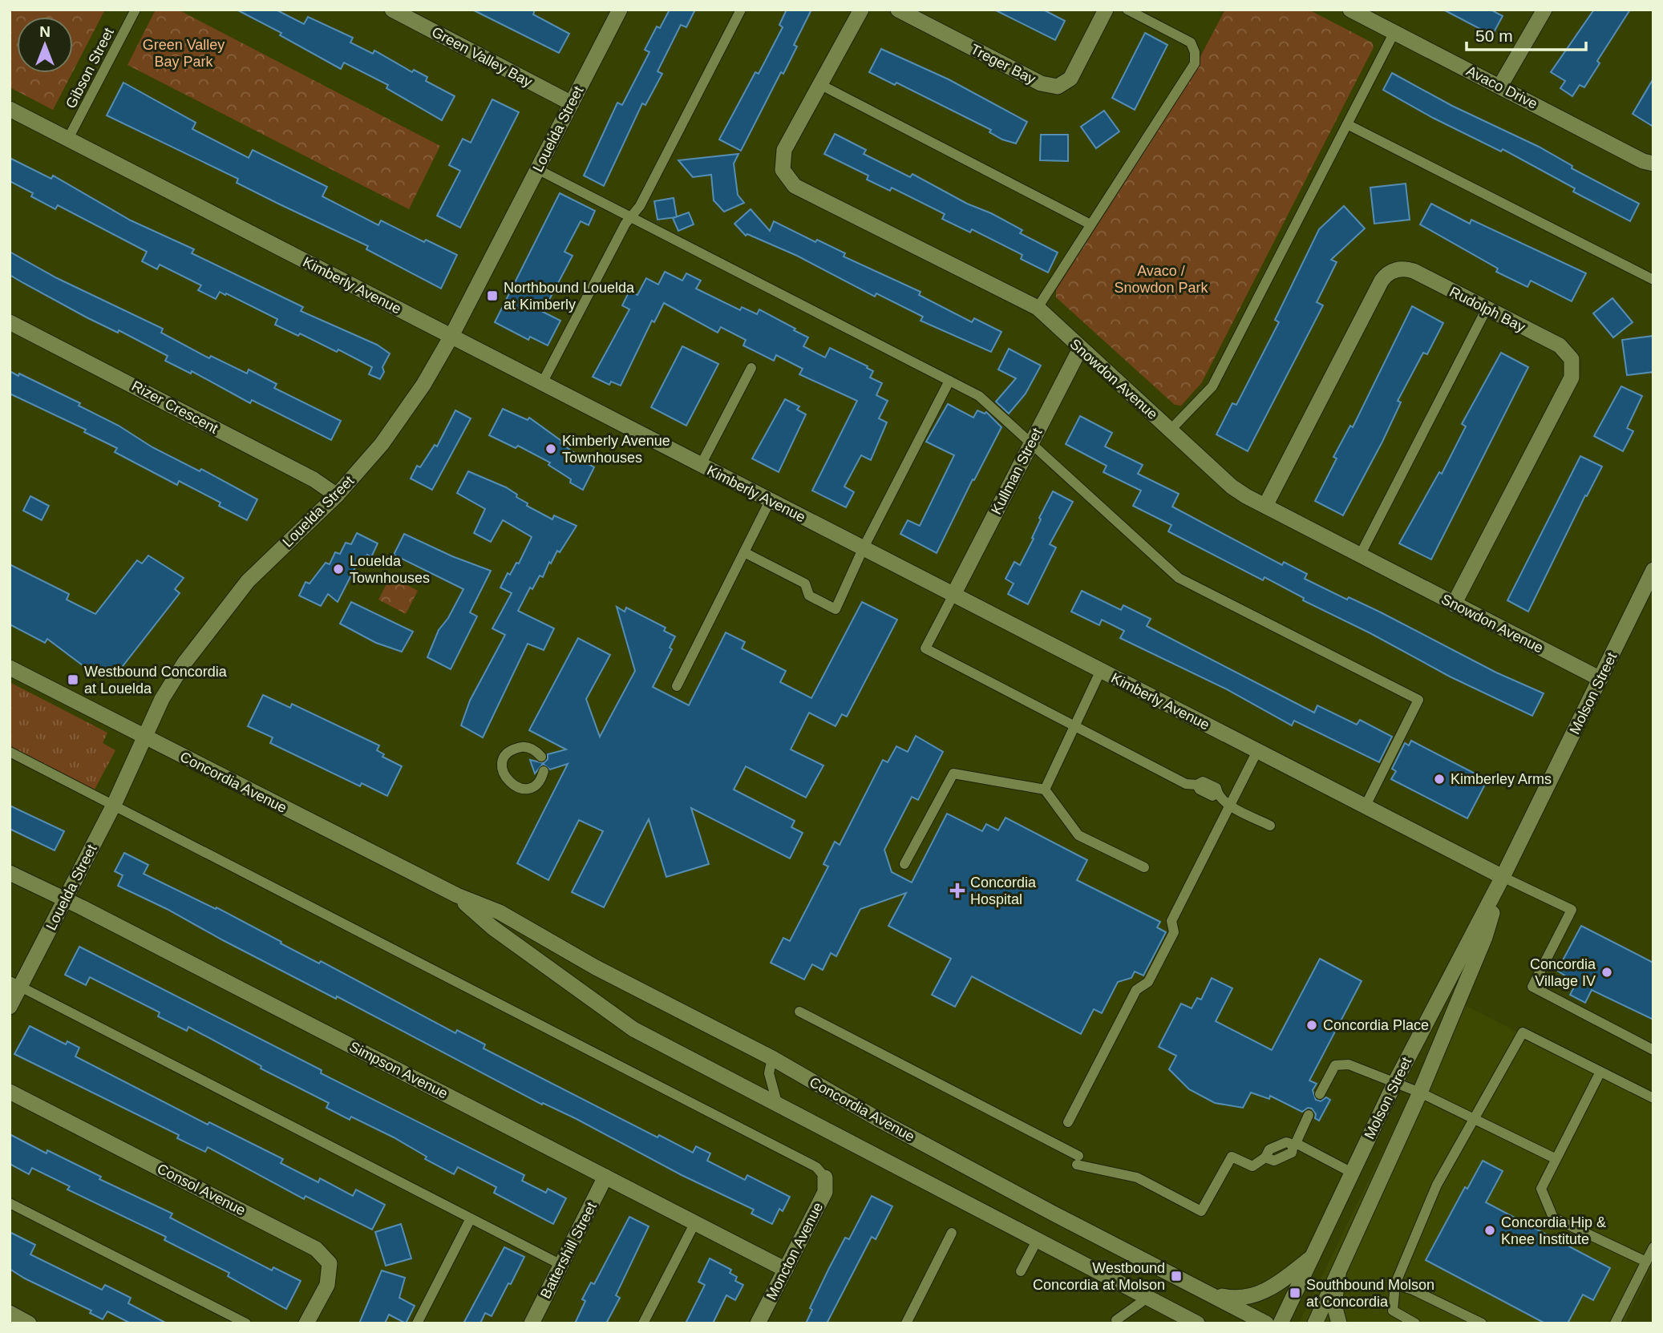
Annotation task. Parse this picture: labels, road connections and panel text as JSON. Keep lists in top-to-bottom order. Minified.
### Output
{"streets":{"street":["Green Valley Bay","Treger Bay","Avaco Drive","Louelda Street","Kimberly Avenue","Rudolph Bay","Snowdon Avenue","Rizer Crescent","Kullman Street","Molson Street","Concordia Avenue","Simpson Avenue","Consol Avenue","Battershill Street","Moncton Avenue"],"lane":["Gibson Street"]},"crossings":[["Green Valley Bay","Louelda Street"],["Gibson Street","Kimberly Avenue"],["Louelda Street","Kimberly Avenue"],["Louelda Street","Rizer Crescent"],["Louelda Street","Concordia Avenue"],["Louelda Street","Simpson Avenue"],["Kimberly Avenue","Kullman Street"],["Kimberly Avenue","Molson Street"],["Rudolph Bay","Snowdon Avenue"],["Snowdon Avenue","Kullman Street"],["Snowdon Avenue","Molson Street"],["Simpson Avenue","Battershill Street"],["Simpson Avenue","Moncton Avenue"]],"parks":["Green Valley Bay Park","Avaco / Snowdon Park"],"places":{"transit":["Northbound Louelda at Kimberly","Westbound Concordia at Louelda","Westbound Concordia at Molson","Southbound Molson at Concordia"],"other":["Kimberly Avenue Townhouses","Louelda Townhouses","Kimberley Arms","Concordia Village IV","Concordia Place","Concordia Hip & Knee Institute"],"health":["Concordia Hospital"]},"scale_bar":"50 m","north":"top"}
